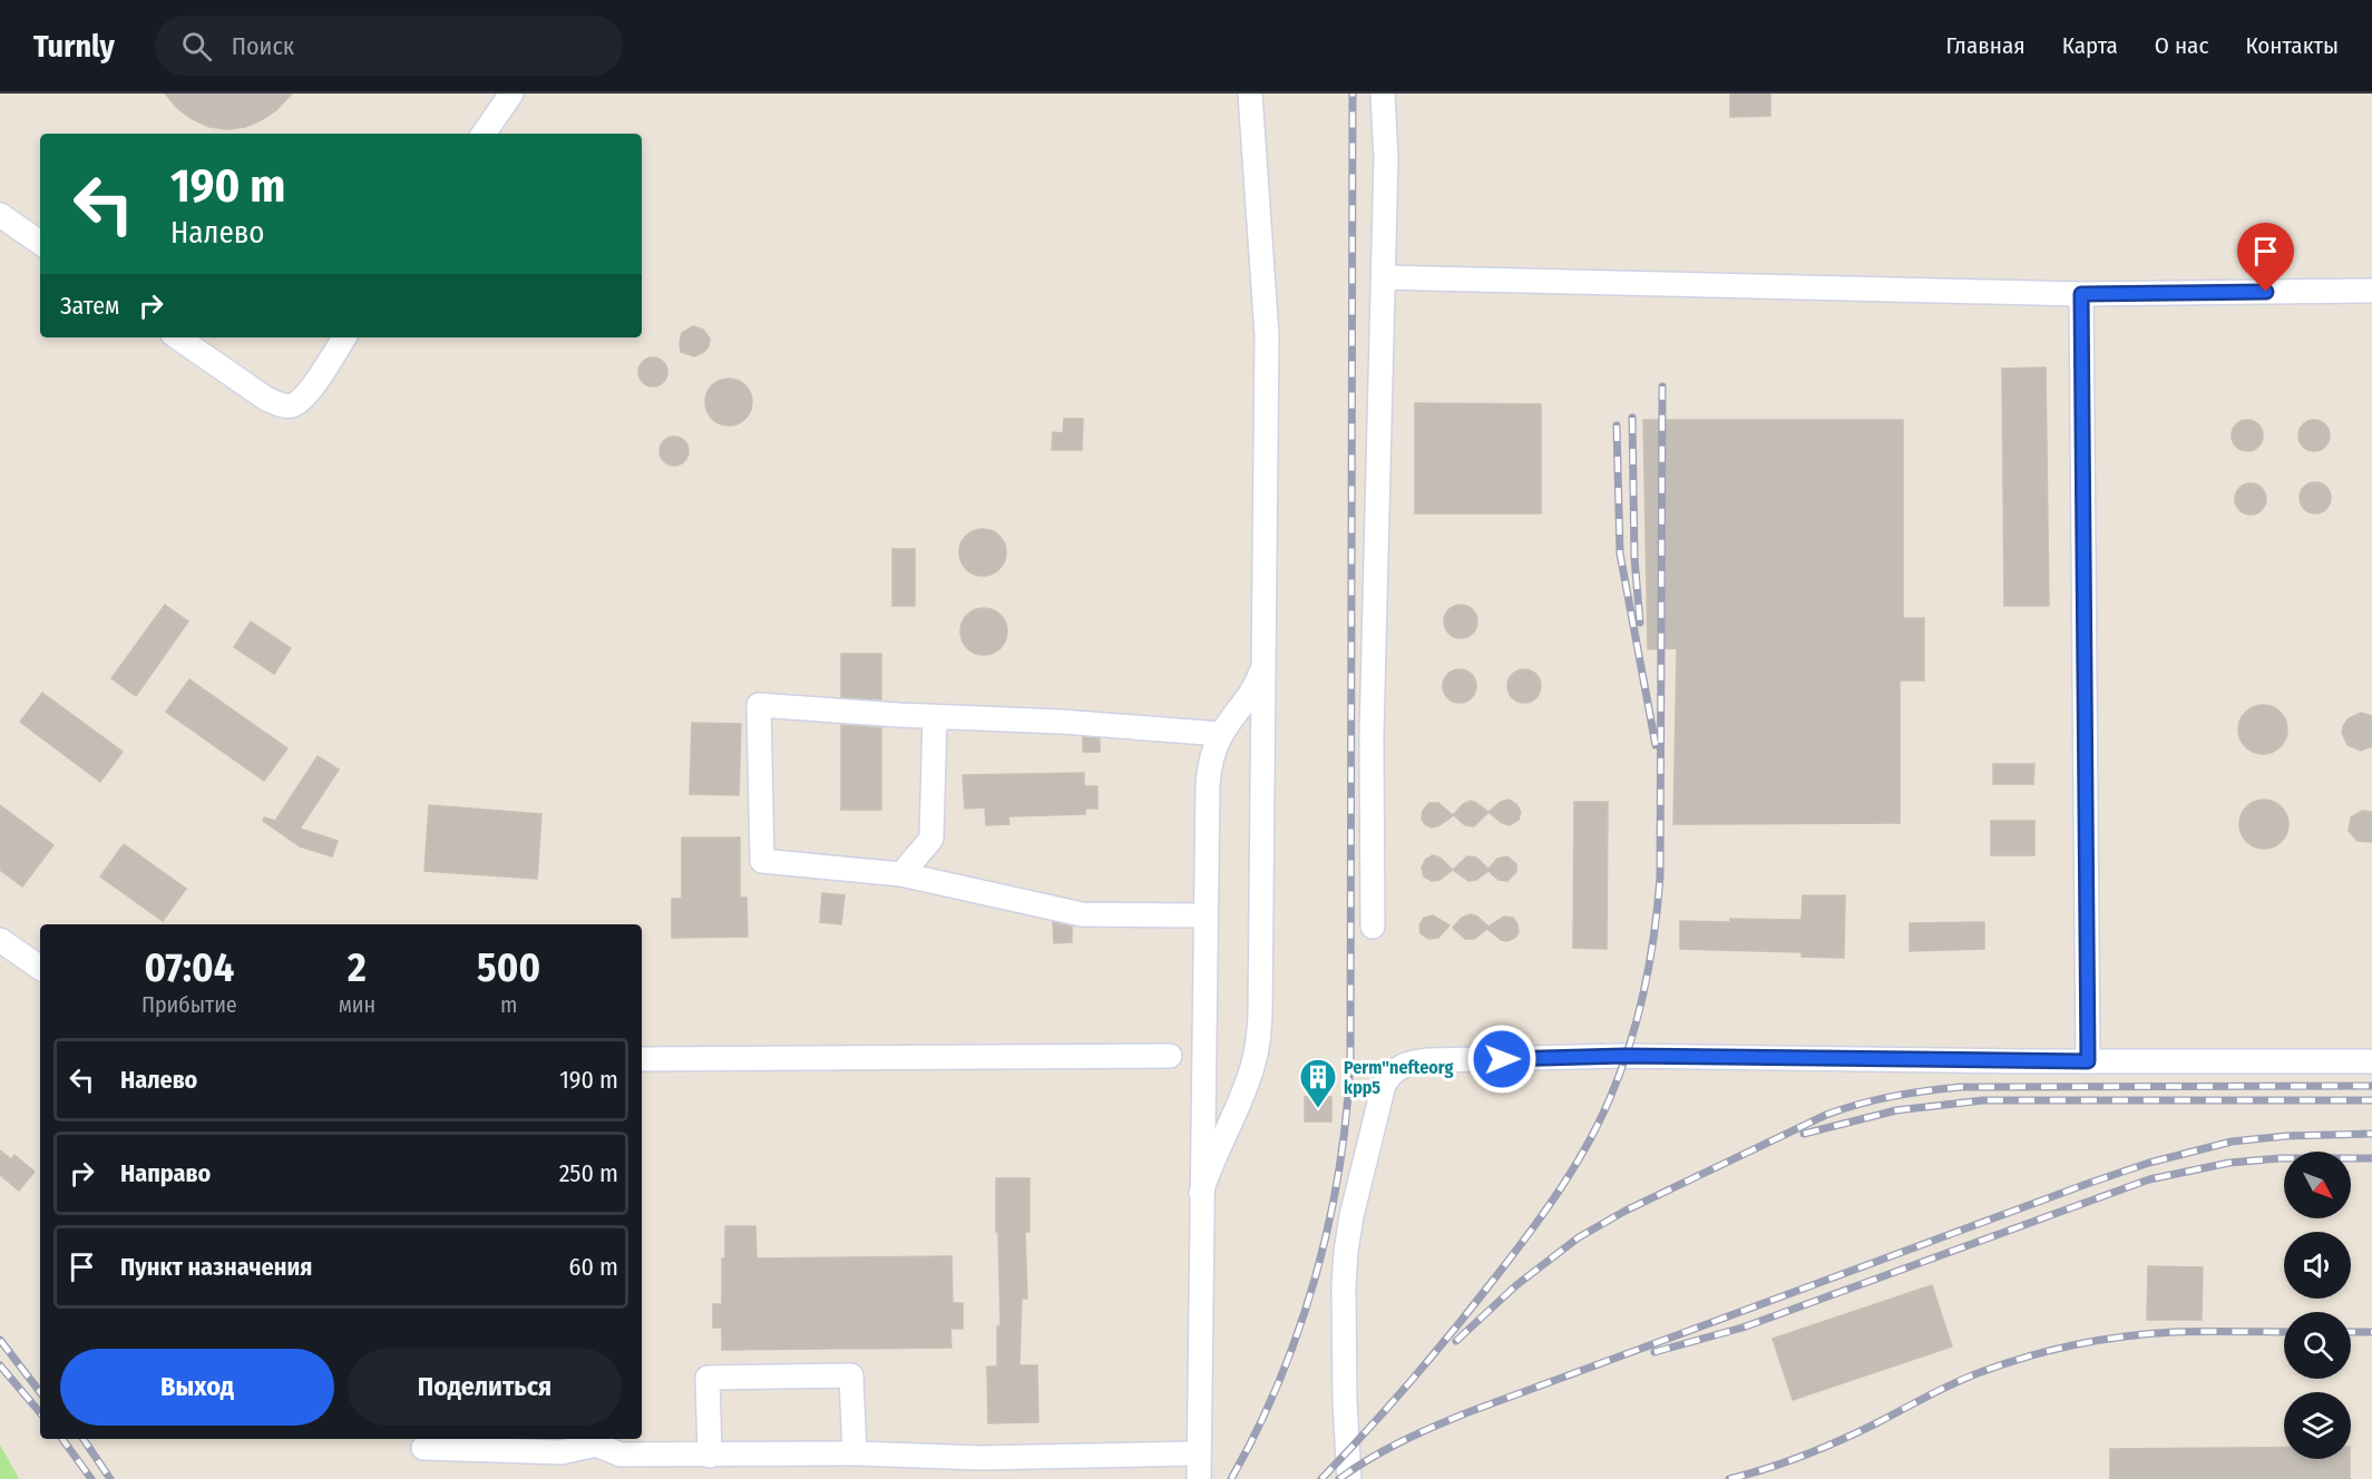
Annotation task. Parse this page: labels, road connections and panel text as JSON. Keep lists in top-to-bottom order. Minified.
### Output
{"places":{"building":["Perm\"nefteorg kpp5"]},"north":"bottom right","page":{"header":"Turnly","search":"Поиск","nav":["Главная","Карта","О нас","Контакты"],"turn":["190 m","Налево"],"then":"Затем","eta":["07:04","Прибытие","2","мин","500","m"],"list":[{"name":"Налево","value":"190 m"},{"name":"Направо","value":"250 m"},{"name":"Пункт назначения","value":"60 m"}],"buttons":["Выход","Поделиться"]}}
